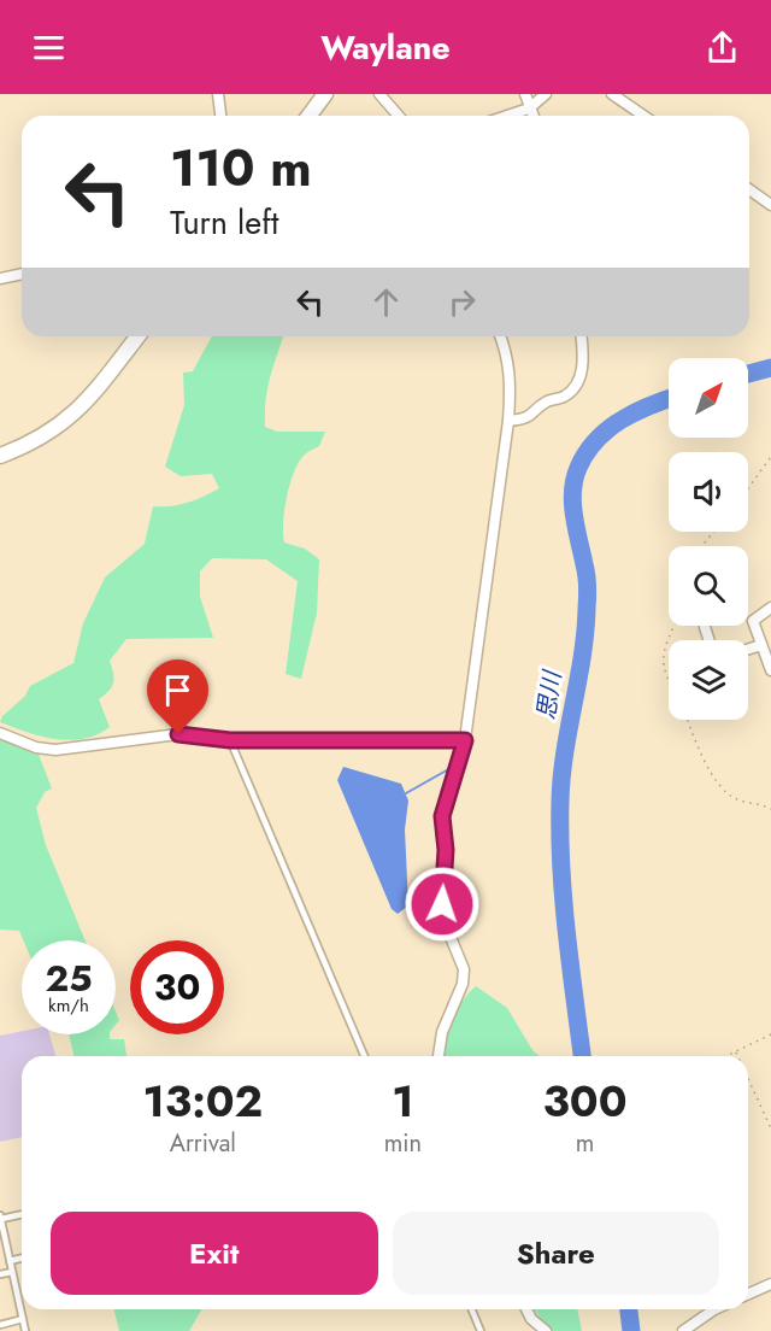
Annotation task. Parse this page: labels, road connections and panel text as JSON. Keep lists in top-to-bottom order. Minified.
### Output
{"water":["思川"],"north":"top right","page":{"header":"Waylane","turn":["110 m","Turn left"],"speed":"25 km/h","limit":"30","eta":["13:02","Arrival","1","min","300","m"],"buttons":["Exit","Share"]}}
